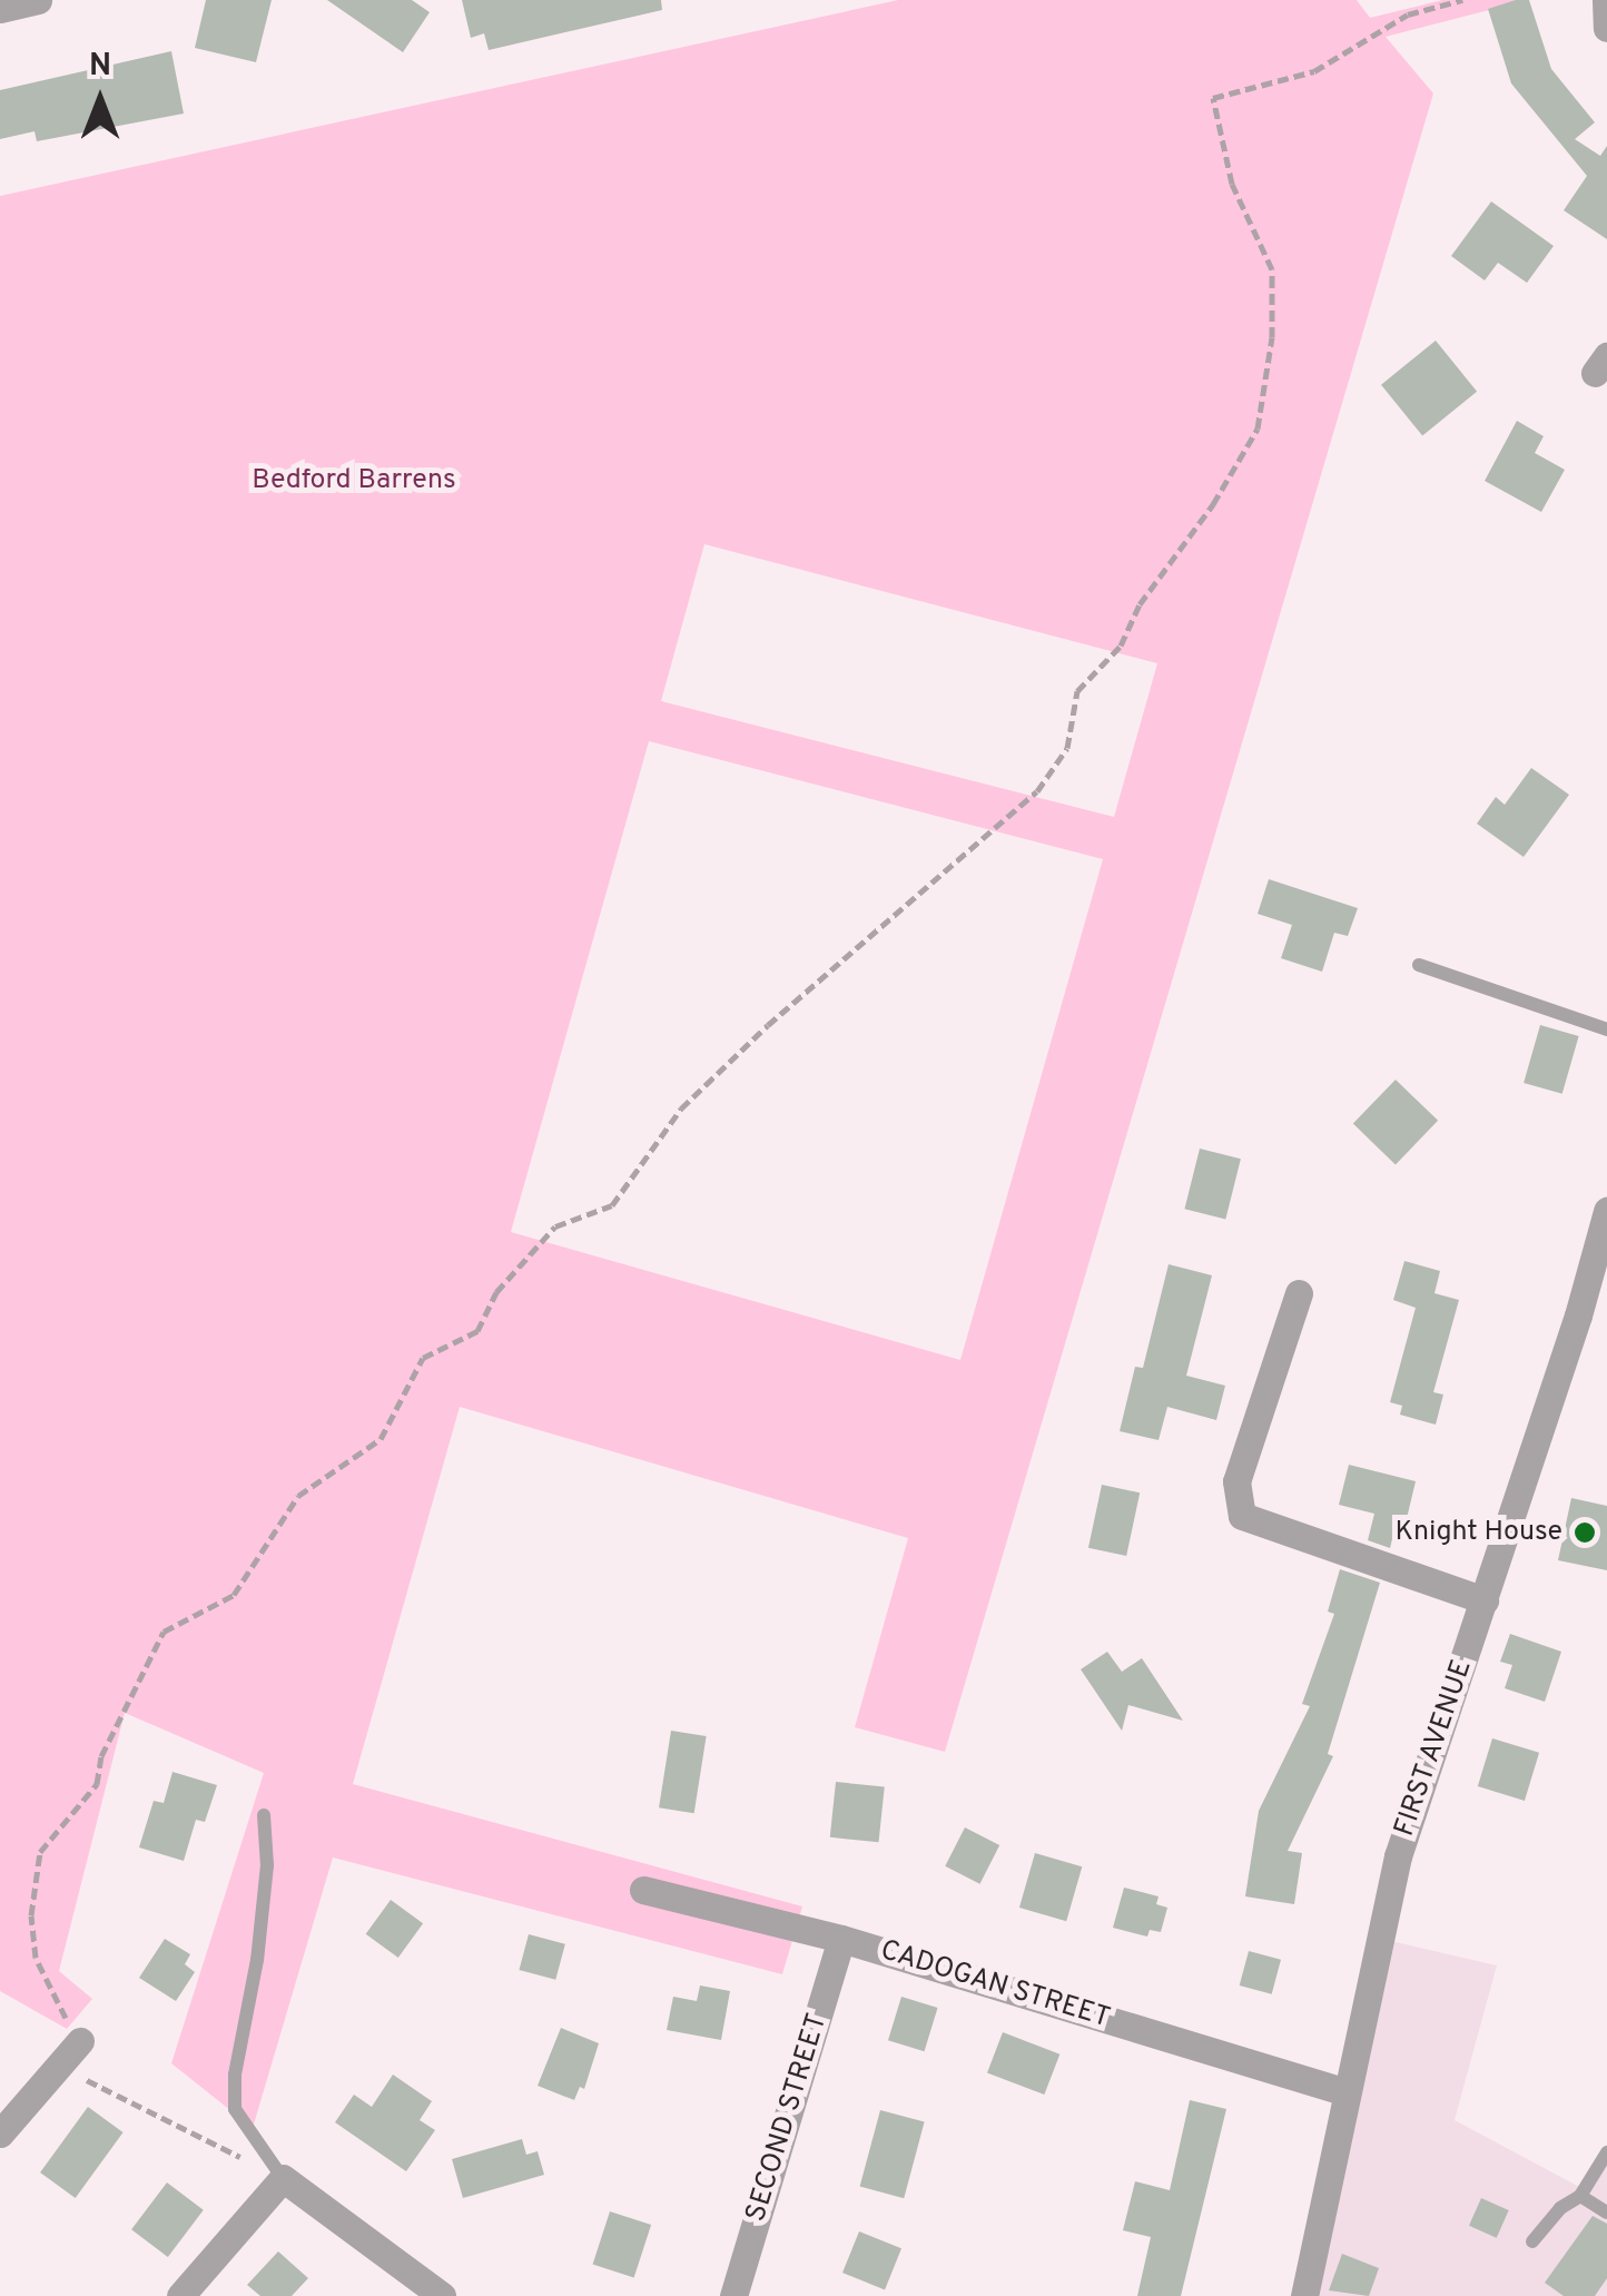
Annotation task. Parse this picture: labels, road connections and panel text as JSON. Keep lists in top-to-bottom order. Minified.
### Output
{"streets":{"street":["FIRST AVENUE","CADOGAN STREET","SECOND STREET"]},"crossings":[["FIRST AVENUE","CADOGAN STREET"],["CADOGAN STREET","SECOND STREET"]],"parks":["Bedford Barrens"],"places":["Knight House"],"north":"top"}
